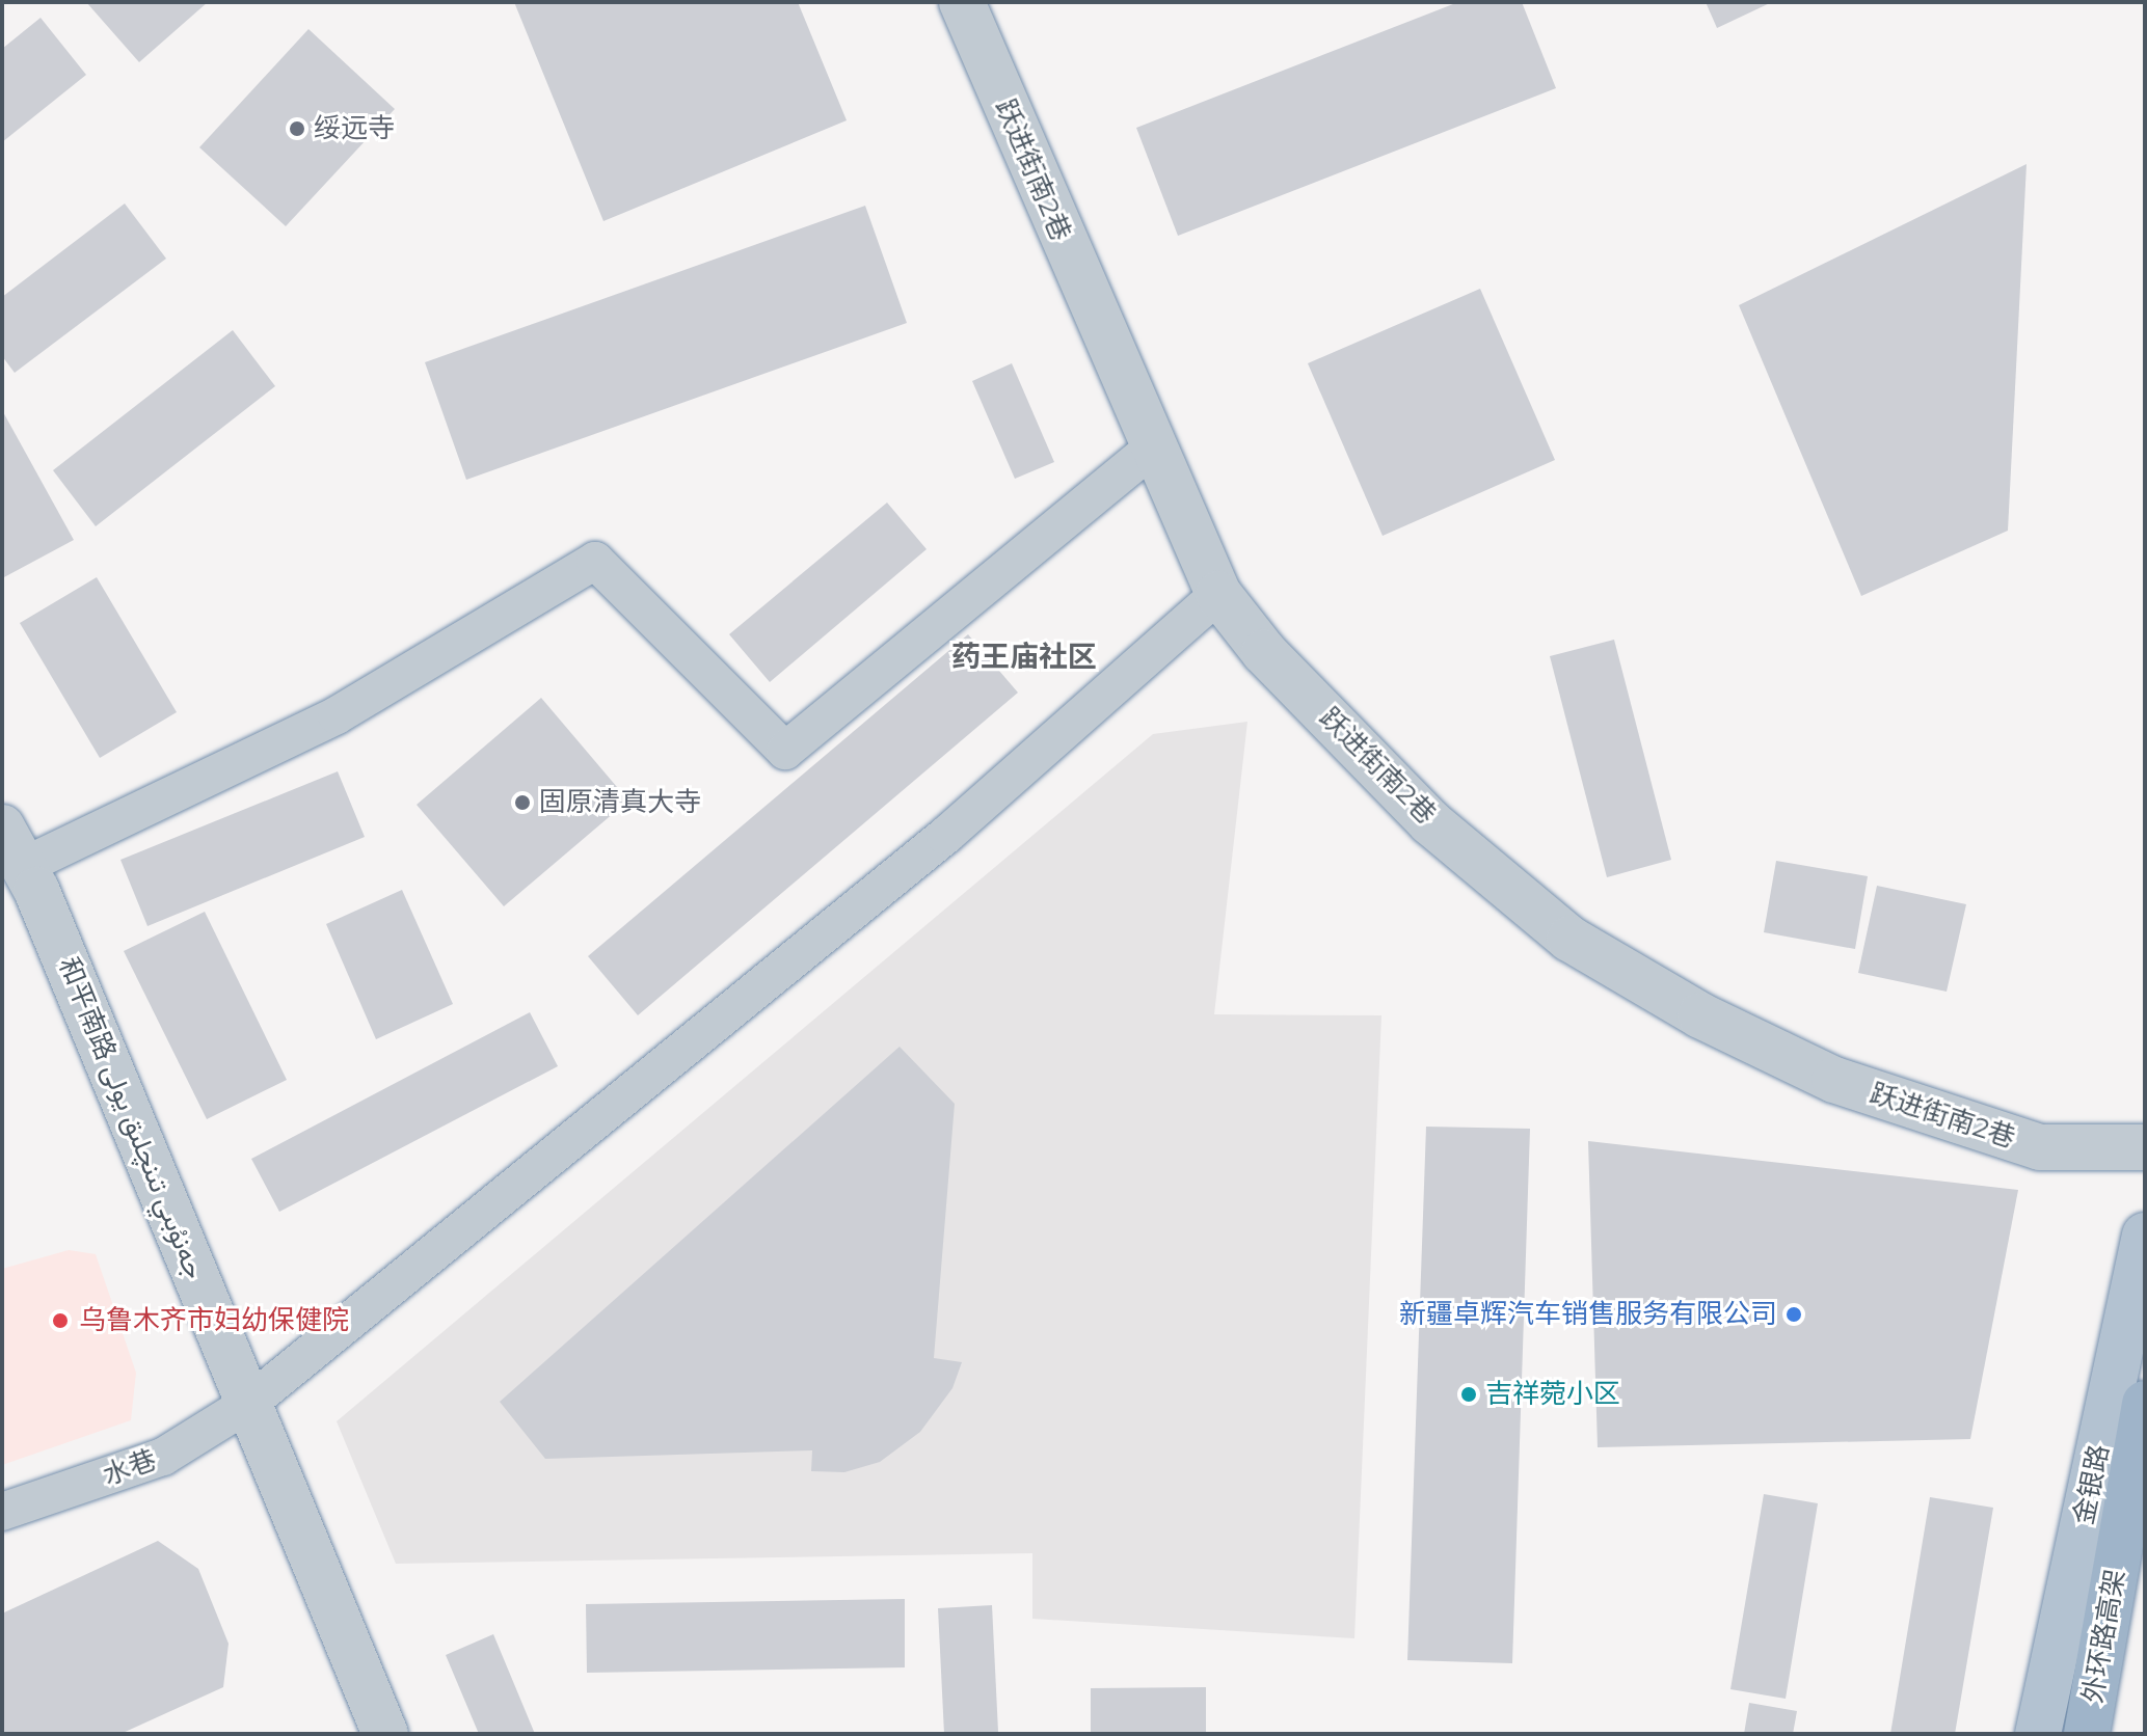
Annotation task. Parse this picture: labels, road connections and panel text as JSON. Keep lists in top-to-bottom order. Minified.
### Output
{"streets":{"highway":["外环路高架"],"main road":["金银路"],"street":["跃进街南2巷","和平南路 جەنۇبىي تىنچلىق يولى","水巷"]},"crossings":[["跃进街南2巷","水巷"],["和平南路 جەنۇبىي تىنچلىق يولى","水巷"]],"districts":["药王庙社区"],"places":["绥远寺","固原清真大寺","新疆卓辉汽车销售服务有限公司","乌鲁木齐市妇幼保健院","吉祥菀小区"]}
